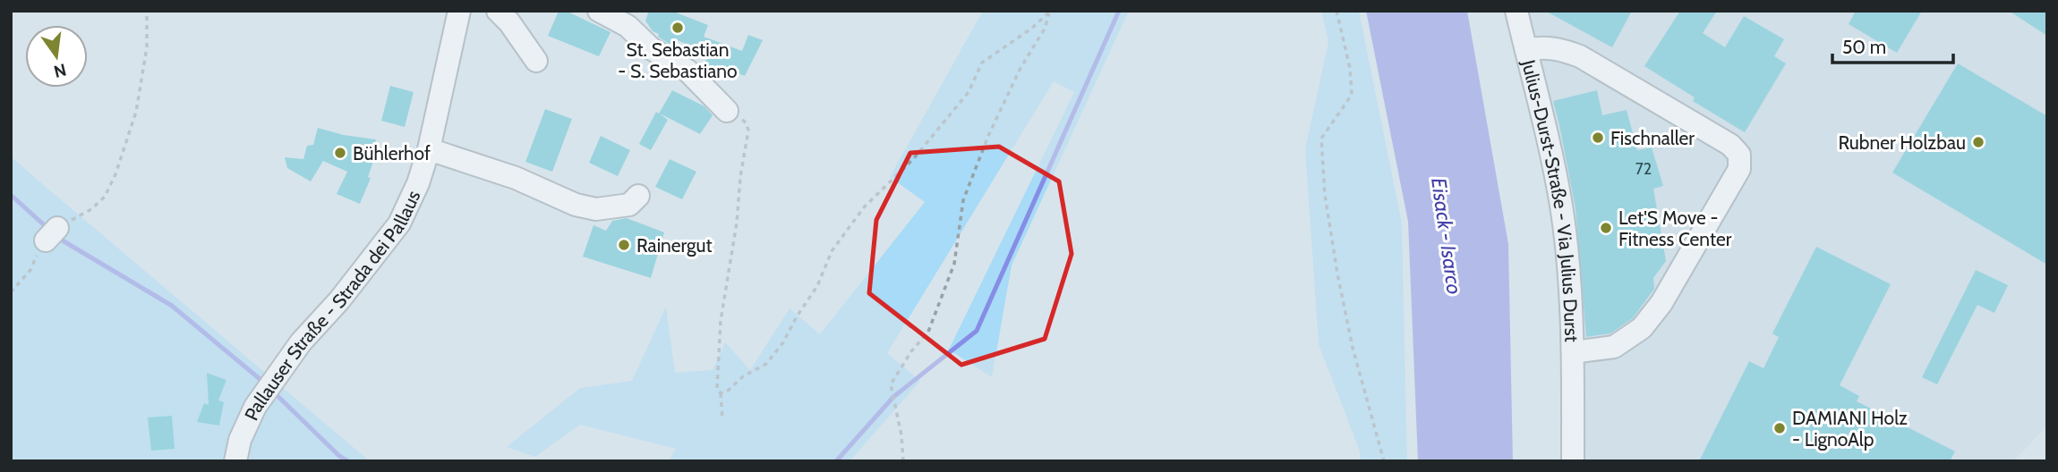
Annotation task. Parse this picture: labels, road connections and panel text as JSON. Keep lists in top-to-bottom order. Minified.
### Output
{"streets":{"street":["Julius-Durst-Straße - Via Julius Durst","Pallauser Straße - Strada dei Pallaus"]},"water":["Eisack - Isarco"],"places":["St. Sebastian - S. Sebastiano","Fischnaller","Rubner Holzbau","Bühlerhof","Let'S Move - Fitness Center","Rainergut","DAMIANI Holz - LignoAlp"],"house_numbers":["72"],"scale_bar":"50 m","north":"bottom"}
